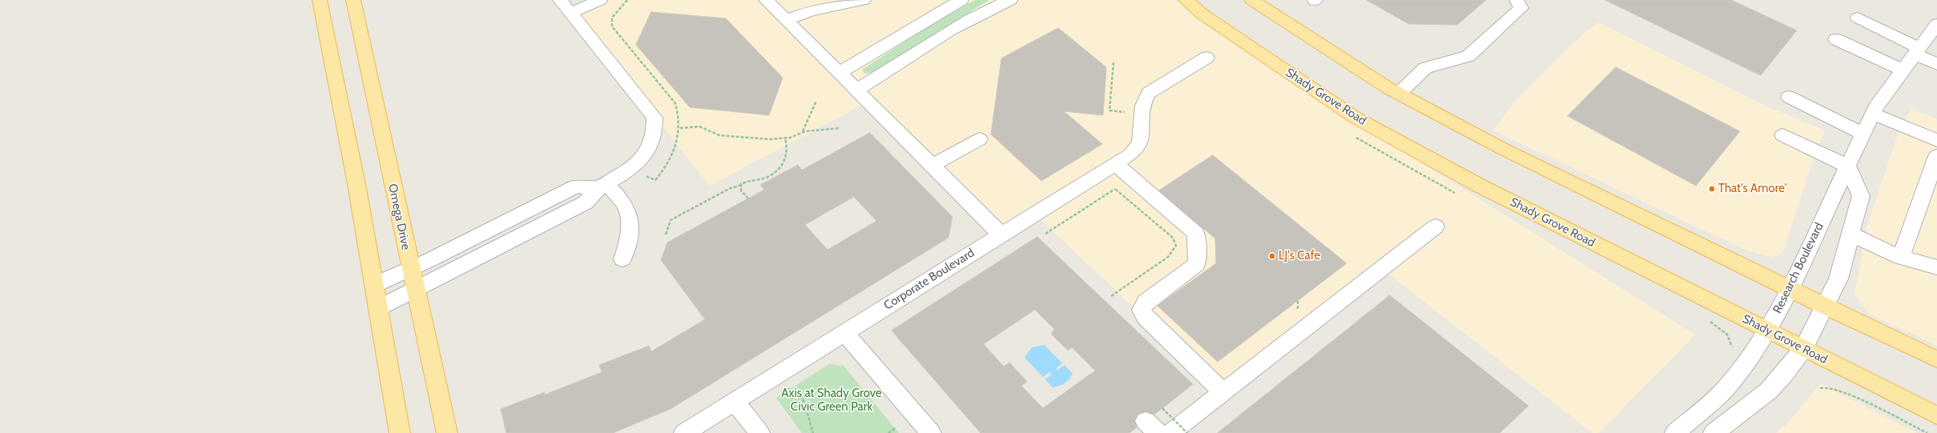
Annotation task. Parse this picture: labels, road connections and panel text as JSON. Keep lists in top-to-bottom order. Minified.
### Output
{"streets":{"main road":["Shady Grove Road","Omega Drive"],"street":["Research Boulevard","Corporate Boulevard"]},"crossings":[["Shady Grove Road","Research Boulevard"]],"parks":["Axis at Shady Grove Civic Green Park"],"places":["That's Amore'","LJ's Cafe"]}
